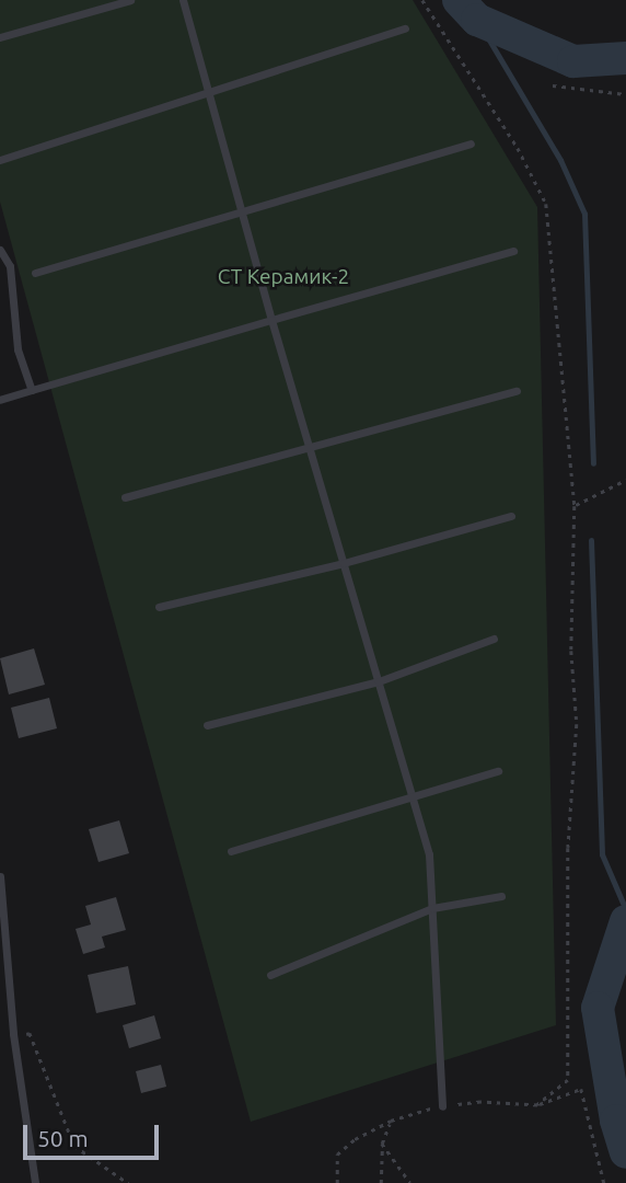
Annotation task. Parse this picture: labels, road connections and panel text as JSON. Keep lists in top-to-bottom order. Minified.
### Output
{"parks":["СТ Керамик-2"],"scale_bar":"50 m"}
